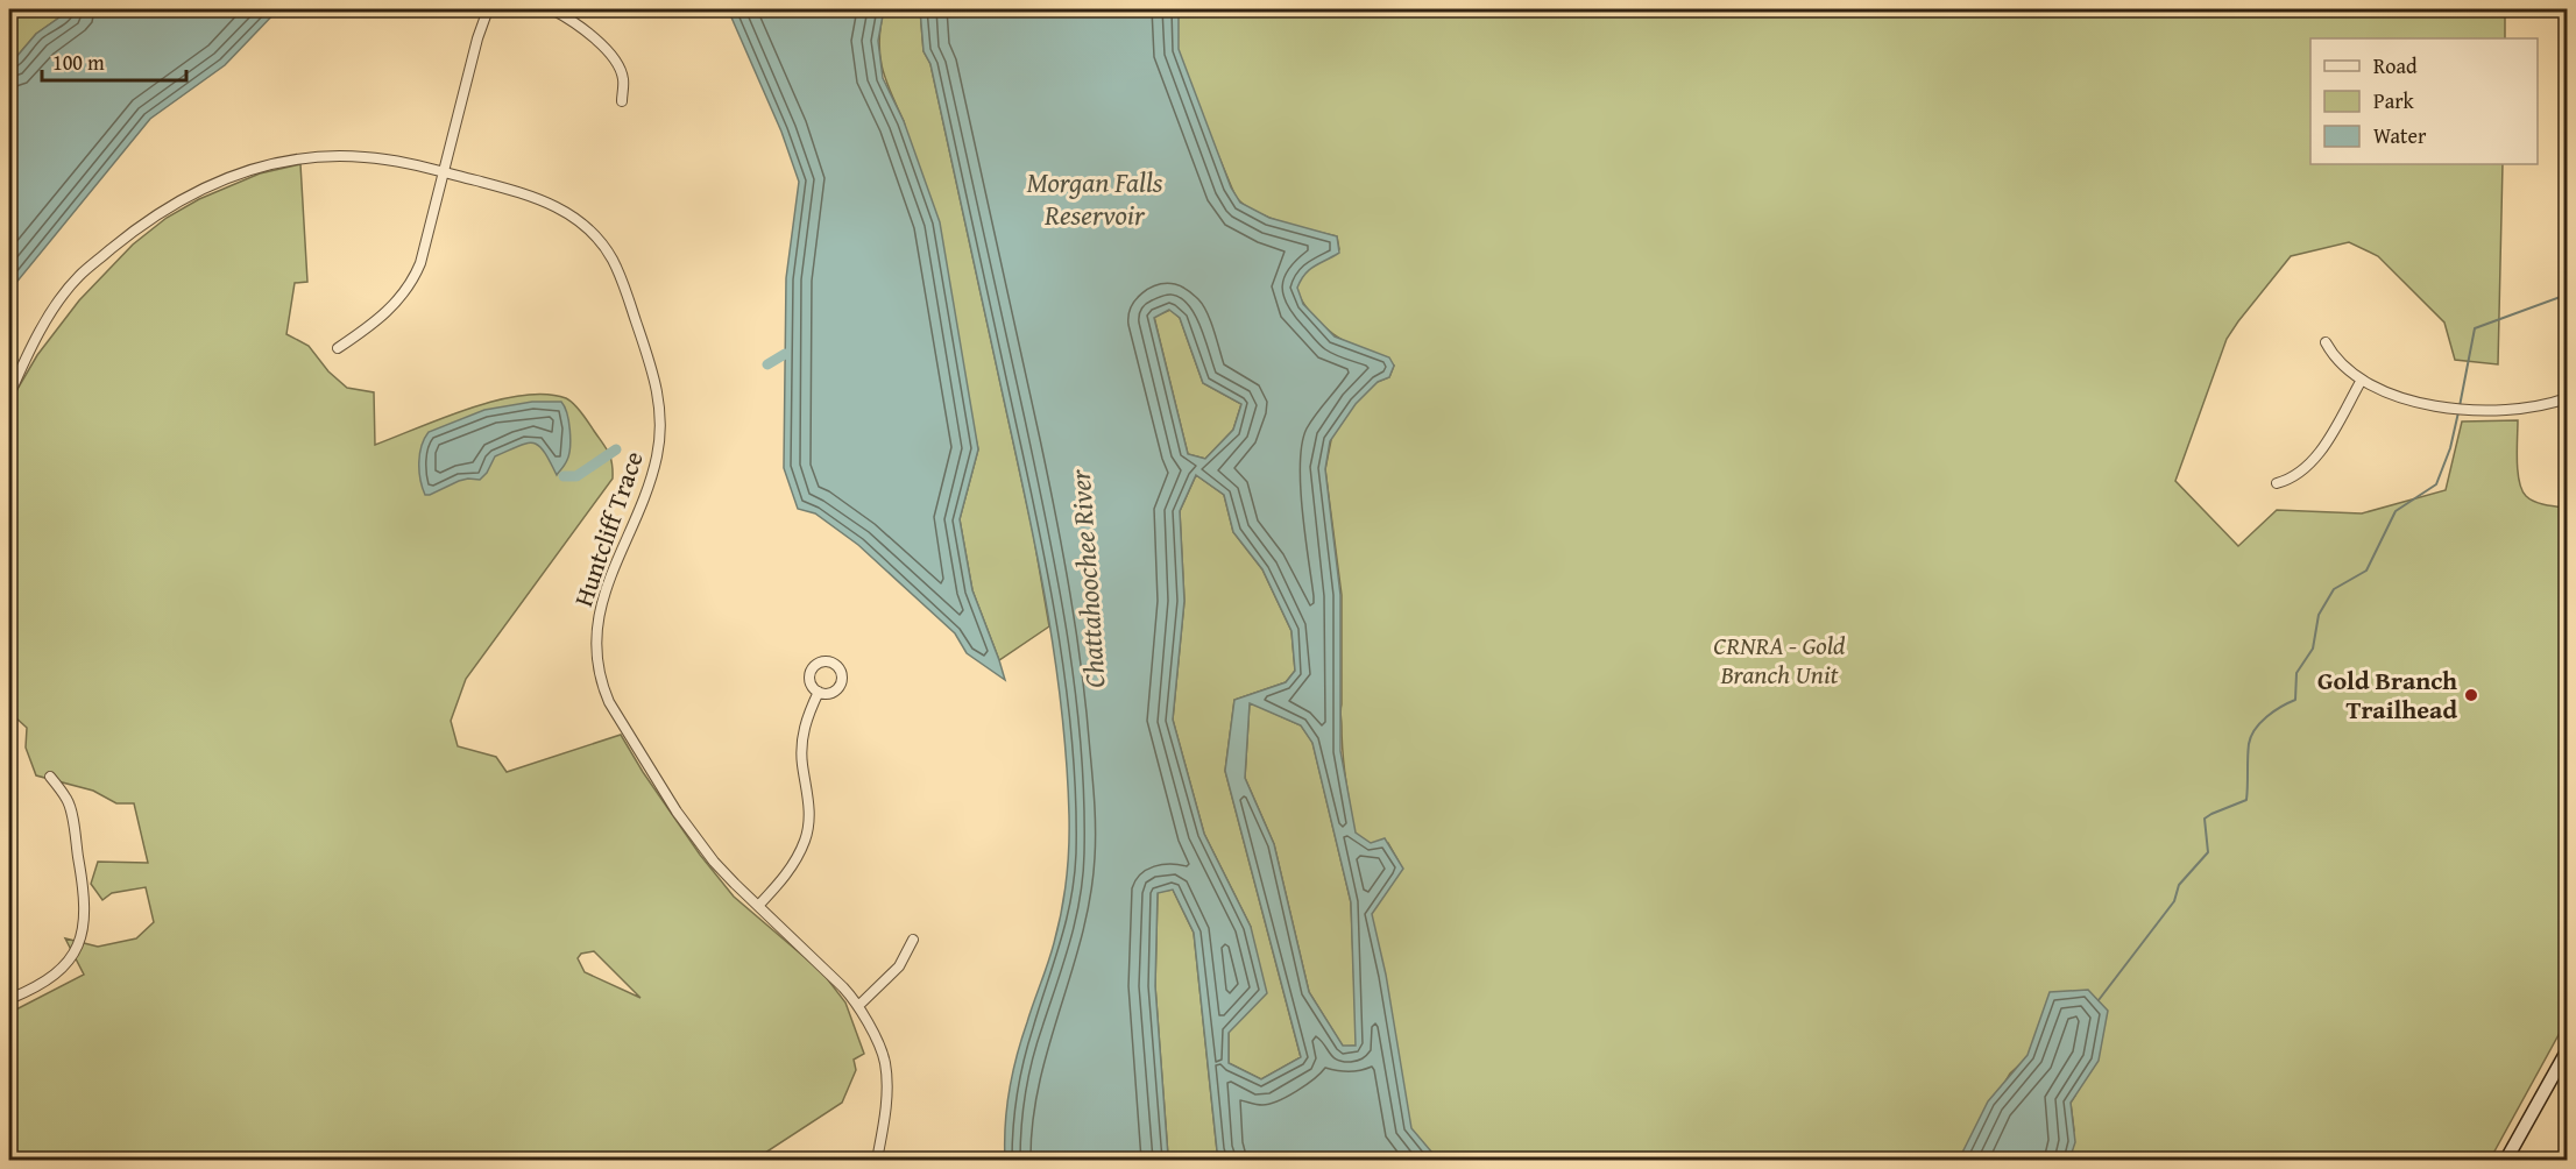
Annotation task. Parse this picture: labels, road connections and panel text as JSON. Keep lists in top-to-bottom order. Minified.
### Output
{"streets":{"street":["Huntcliff Trace"]},"water":["Morgan Falls Reservoir","Chattahoochee River"],"parks":["CRNRA - Gold Branch Unit"],"places":["Gold Branch Trailhead"],"legend":["Road","Park","Water"],"scale_bar":"100 m"}
